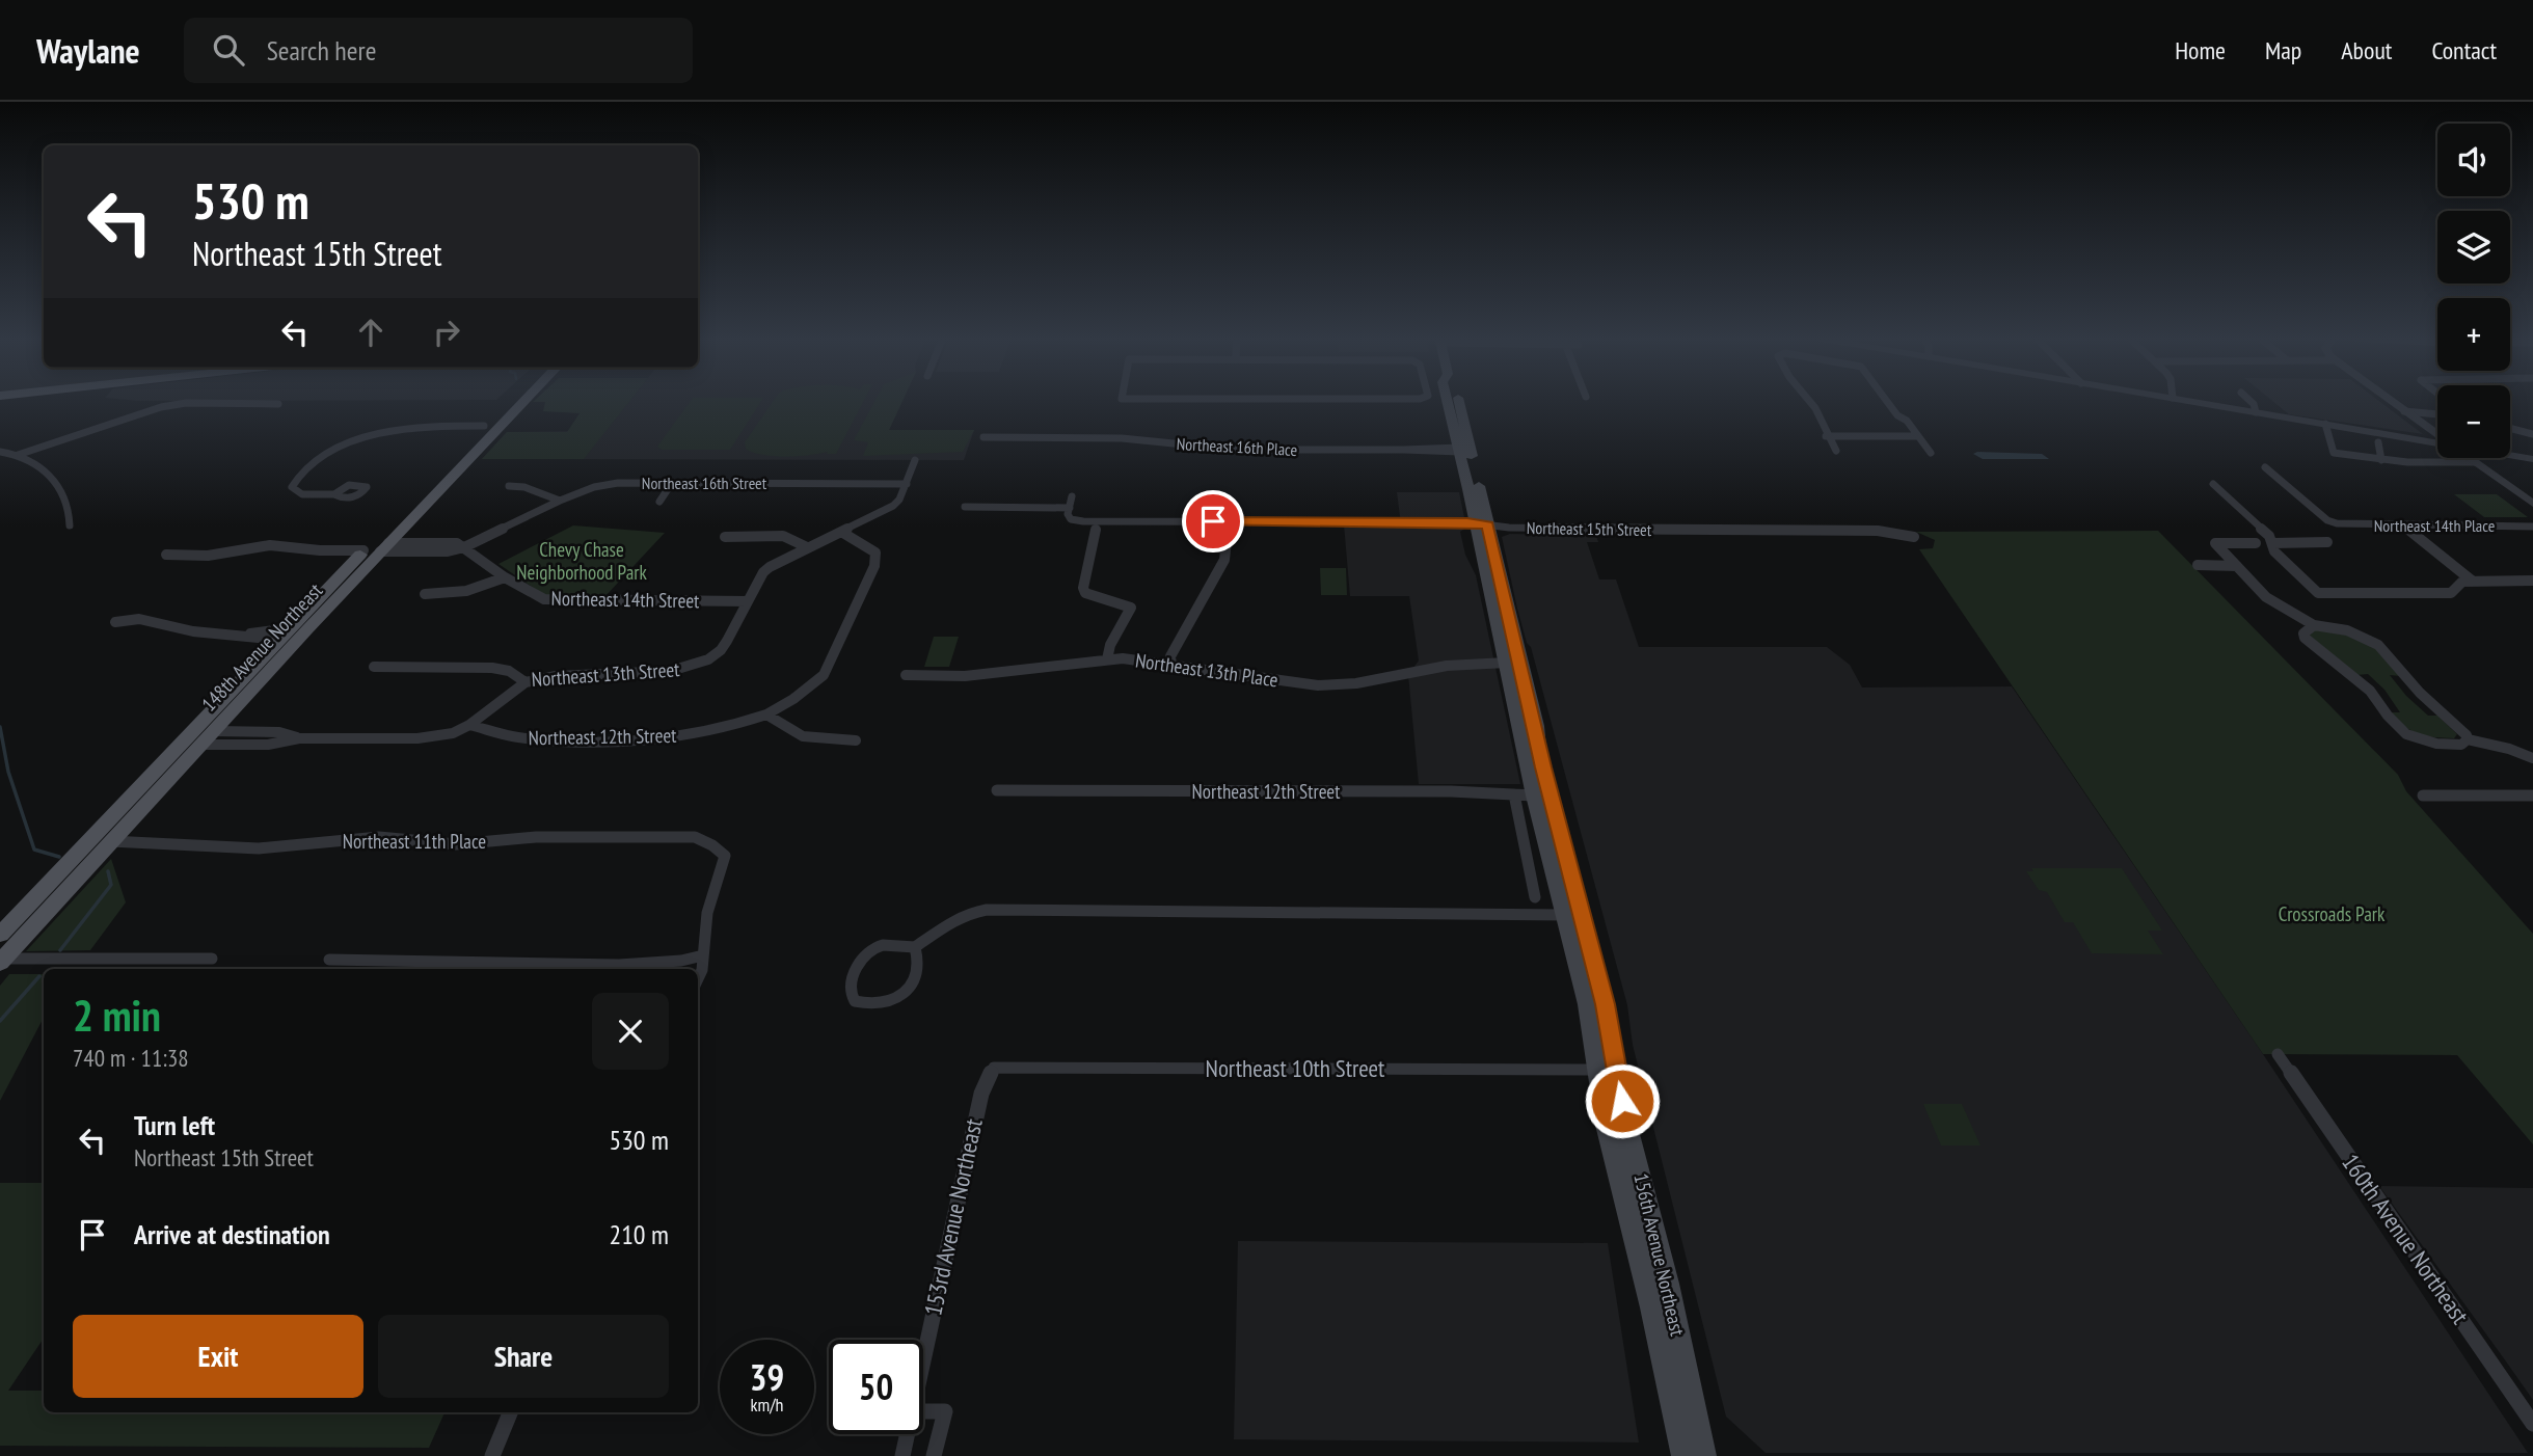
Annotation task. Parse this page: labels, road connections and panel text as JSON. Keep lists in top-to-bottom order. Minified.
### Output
{"streets":{"main road":["148th Avenue Northeast","156th Avenue Northeast"],"street":["Northeast 16th Place","Northeast 16th Street","Northeast 14th Place","Northeast 15th Street","Northeast 14th Street","Northeast 13th Place","Northeast 13th Street","Northeast 12th Street","Northeast 11th Place","Northeast 10th Street","153rd Avenue Northeast","160th Avenue Northeast"]},"crossings":[["Northeast 16th Place","156th Avenue Northeast"],["Northeast 16th Street","Northeast 14th Street"],["Northeast 15th Street","156th Avenue Northeast"],["Northeast 14th Street","Northeast 13th Street"],["148th Avenue Northeast","Northeast 11th Place"],["Northeast 13th Place","156th Avenue Northeast"],["Northeast 12th Street","156th Avenue Northeast"],["Northeast 10th Street","153rd Avenue Northeast"],["Northeast 10th Street","156th Avenue Northeast"]],"parks":["Chevy Chase Neighborhood Park","Crossroads Park"],"page":{"header":"Waylane","search":"Search here","nav":["Home","Map","About","Contact"],"map_buttons":["+","−"],"turn":["530 m","Northeast 15th Street"],"heading":["2 min","740 m · 11:38"],"list":[{"name":"Turn left","note":"Northeast 15th Street","value":"530 m"},{"name":"Arrive at destination","value":"210 m"}],"buttons":["Exit","Share"],"speed":"39 km/h","limit":"50"}}
